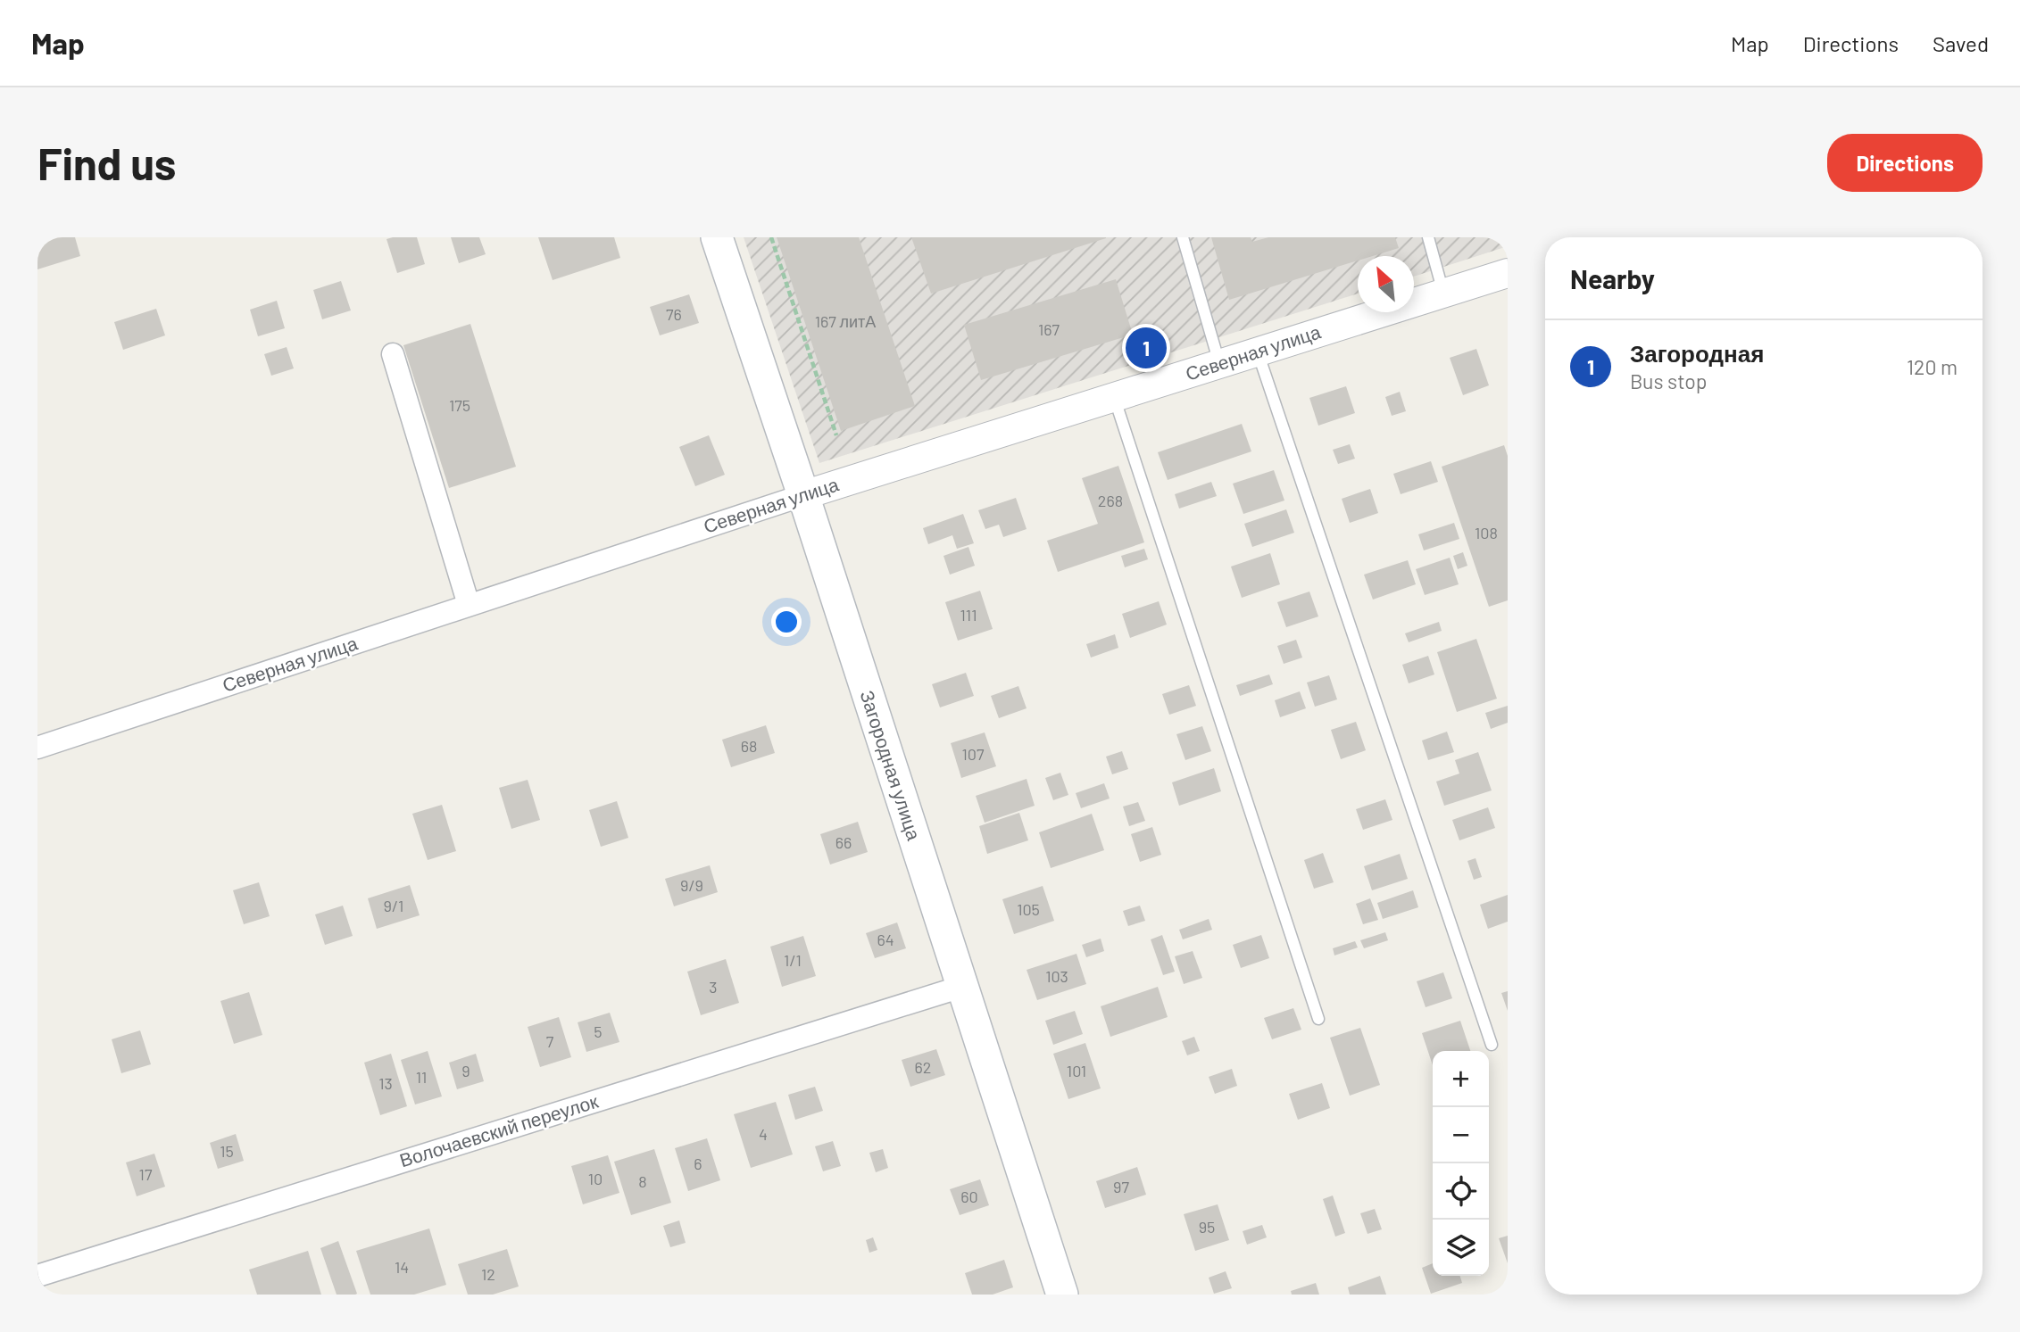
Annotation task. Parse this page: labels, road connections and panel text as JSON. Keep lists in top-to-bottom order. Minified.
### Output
{"streets":{"main road":["Загородная улица"],"street":["Северная улица","Волочаевский переулок"]},"crossings":[["Северная улица","Загородная улица"],["Загородная улица","Волочаевский переулок"]],"house_numbers":["76","167 литА","167","175","268","108","111","68","107","66","9/9","9/1","105","64","1/1","103","3","5","7","62","9","101","11","13","4","15","6","17","10","8","97","60","95","14","12"],"north":"top left","page":{"header":"Map","nav":["Map","Directions","Saved"],"buttons":"Directions","title":"Find us","heading":"Nearby","list":[{"mark":"1","name":"Загородная","note":"Bus stop","value":"120 m"}],"pins":"1","map_buttons":["+","−"]}}
